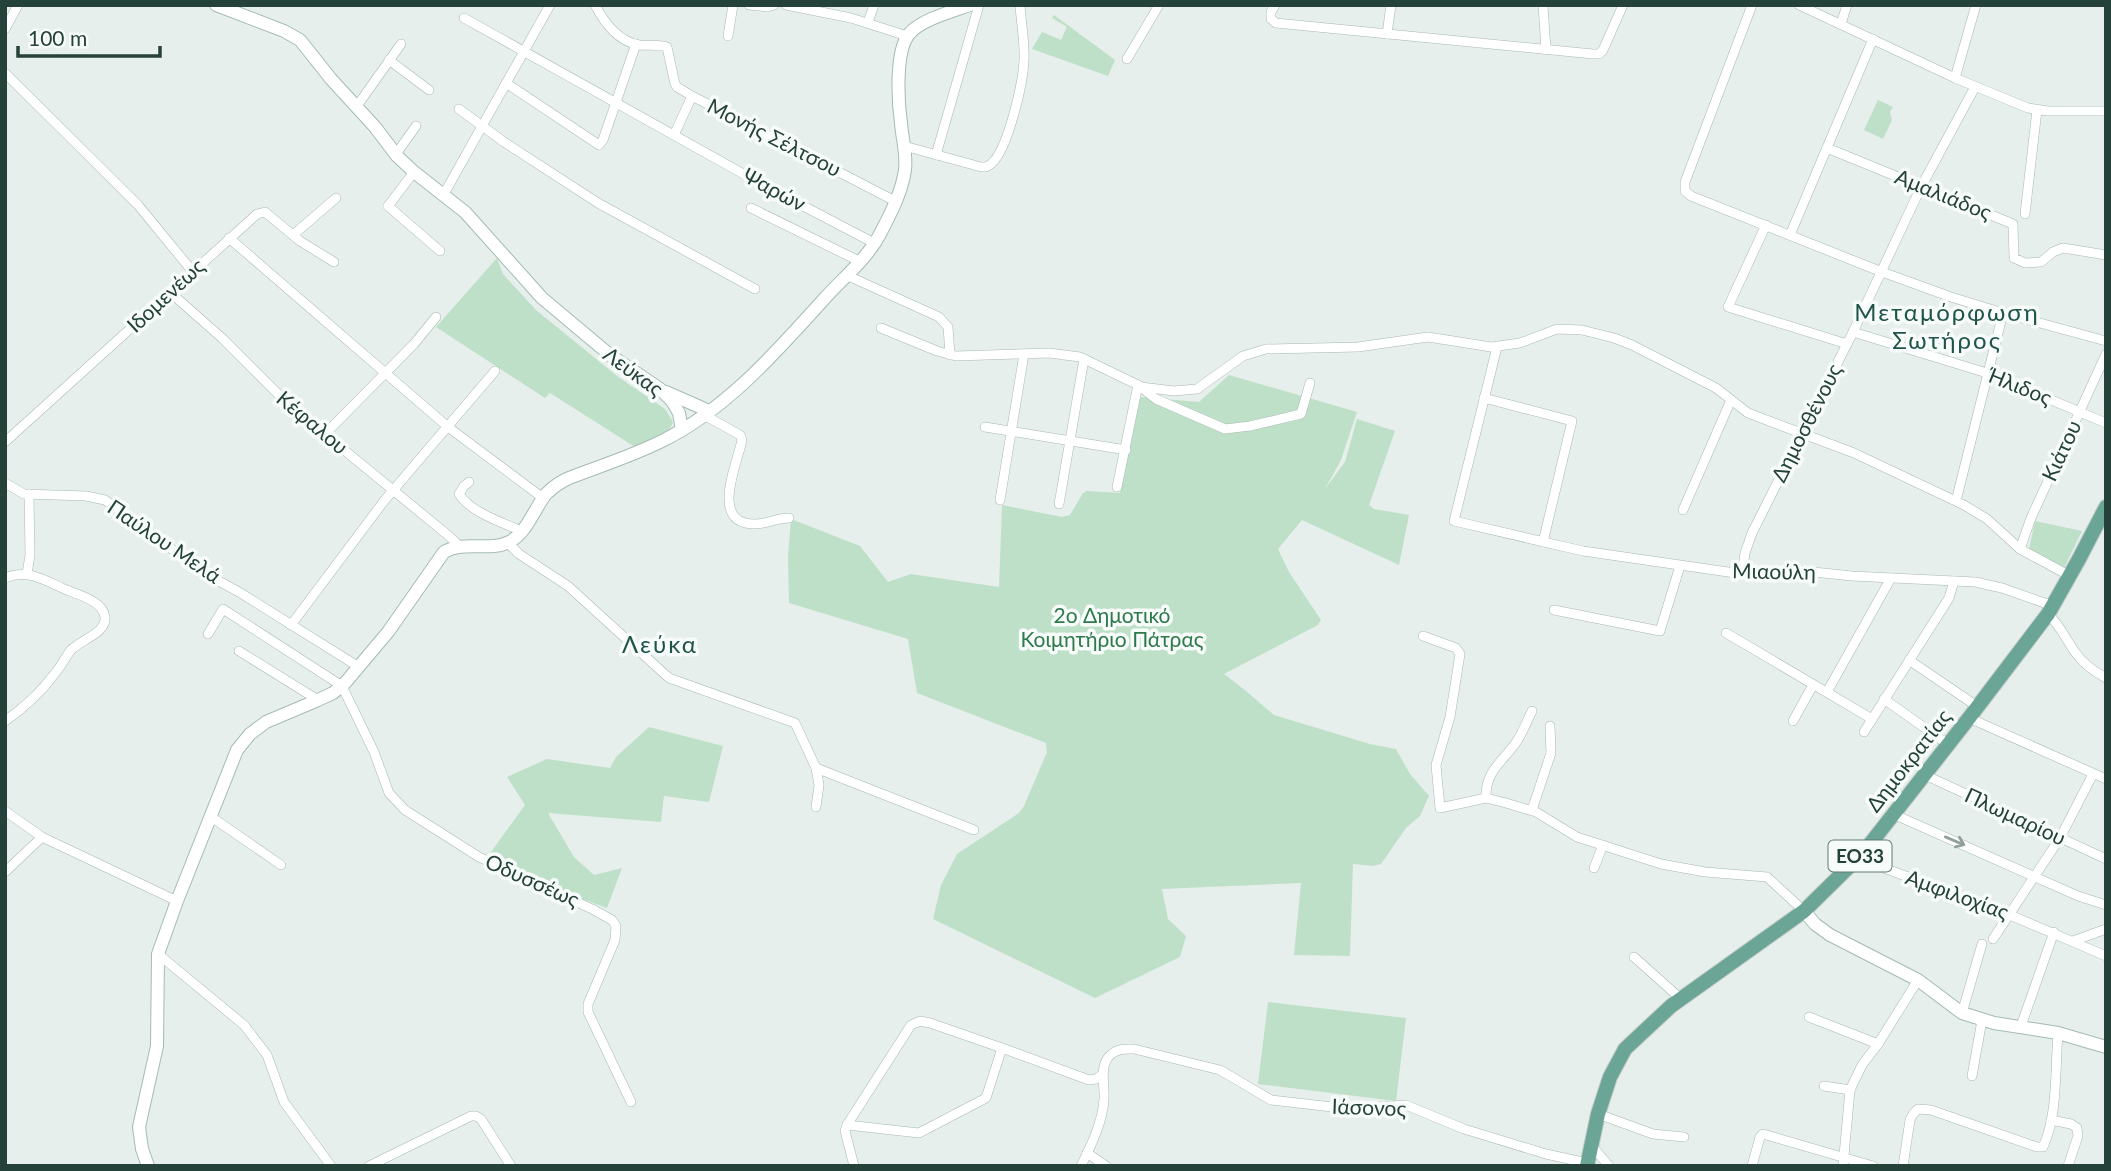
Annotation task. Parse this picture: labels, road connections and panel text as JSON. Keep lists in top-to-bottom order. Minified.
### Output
{"streets":{"main road":["Λεύκας","Δημοκρατίας","ΕΟ33"],"street":["Μονής Σέλτσου","Ψαρών","Αμαλιάδος","Ιδομενέως","Ήλιδος","Κέφαλου","Δημοσθένους","Κιάτου","Παύλου Μελά","Μιαούλη","Πλωμαρίου","Οδυσσέως","Αμφιλοχίας","Ιάσονος"]},"crossings":[["Μονής Σέλτσου","Ψαρών"],["Αμαλιάδος","Δημοσθένους"],["Ιδομενέως","Κέφαλου"],["Ήλιδος","Δημοσθένους"],["Ήλιδος","Κιάτου"],["Δημοσθένους","Μιαούλη"],["Μιαούλη","Δημοκρατίας"],["Δημοκρατίας","Πλωμαρίου"],["Δημοκρατίας","Αμφιλοχίας"],["Δημοκρατίας","Ιάσονος"]],"districts":["Μεταμόρφωση Σωτήρος","Λεύκα"],"parks":["2o Δημοτικό Κοιμητήριο Πάτρας"],"scale_bar":"100 m"}
